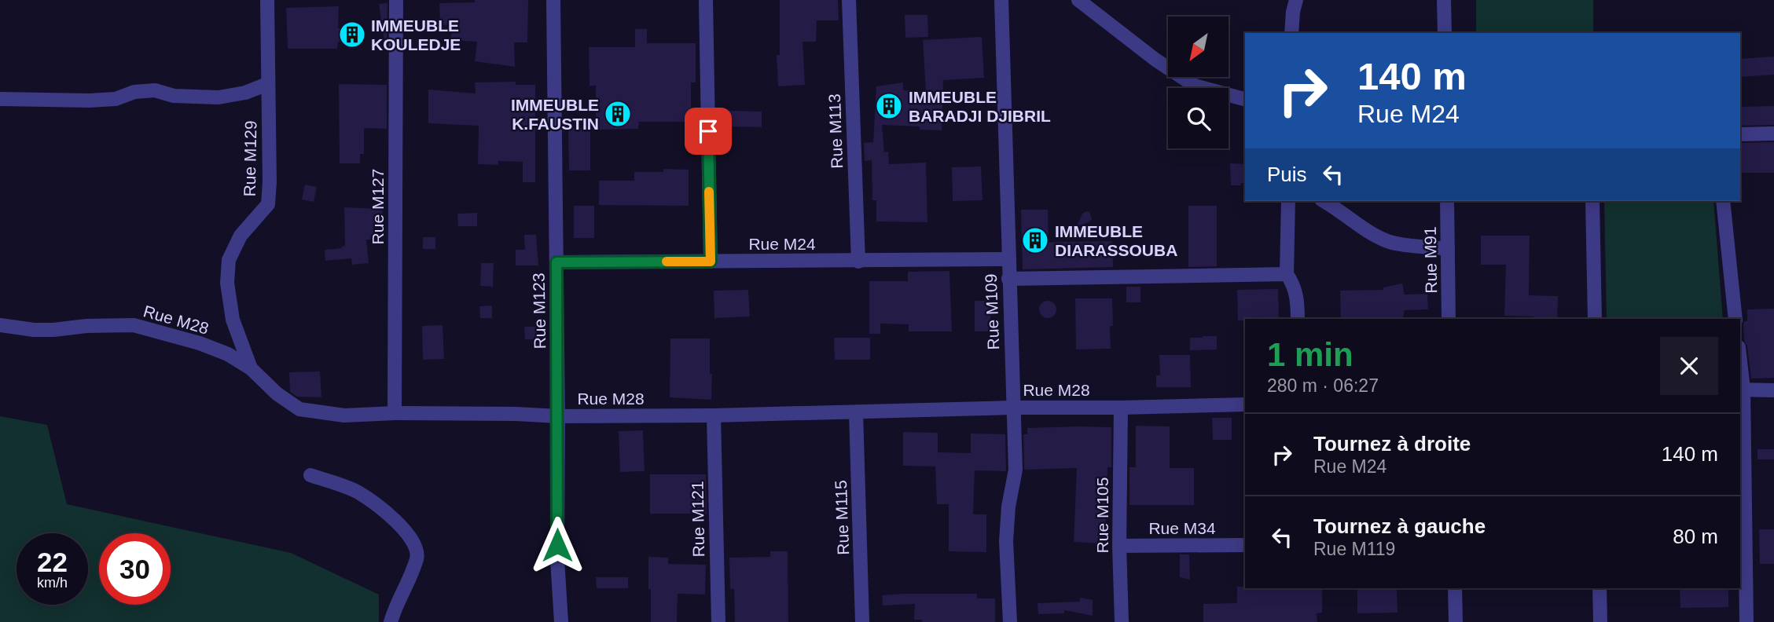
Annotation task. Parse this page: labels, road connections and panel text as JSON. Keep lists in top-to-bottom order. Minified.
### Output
{"streets":{"street":["Rue M113","Rue M129","Rue M127","Rue M24","Rue M91","Rue M123","Rue M109","Rue M28","Rue M105","Rue M115","Rue M121","Rue M34"]},"crossings":[["Rue M113","Rue M24"],["Rue M129","Rue M28"],["Rue M127","Rue M28"],["Rue M24","Rue M123"],["Rue M24","Rue M109"],["Rue M123","Rue M28"],["Rue M109","Rue M28"],["Rue M28","Rue M105"],["Rue M28","Rue M115"],["Rue M28","Rue M121"],["Rue M105","Rue M34"]],"places":{"building":["IMMEUBLE KOULEDJE","IMMEUBLE BARADJI DJIBRIL","IMMEUBLE K.FAUSTIN","IMMEUBLE DIARASSOUBA"]},"north":"bottom left","page":{"turn":["140 m","Rue M24"],"then":"Puis","heading":["1 min","280 m · 06:27"],"list":[{"name":"Tournez à droite","note":"Rue M24","value":"140 m"},{"name":"Tournez à gauche","note":"Rue M119","value":"80 m"}],"speed":"22 km/h","limit":"30"}}
